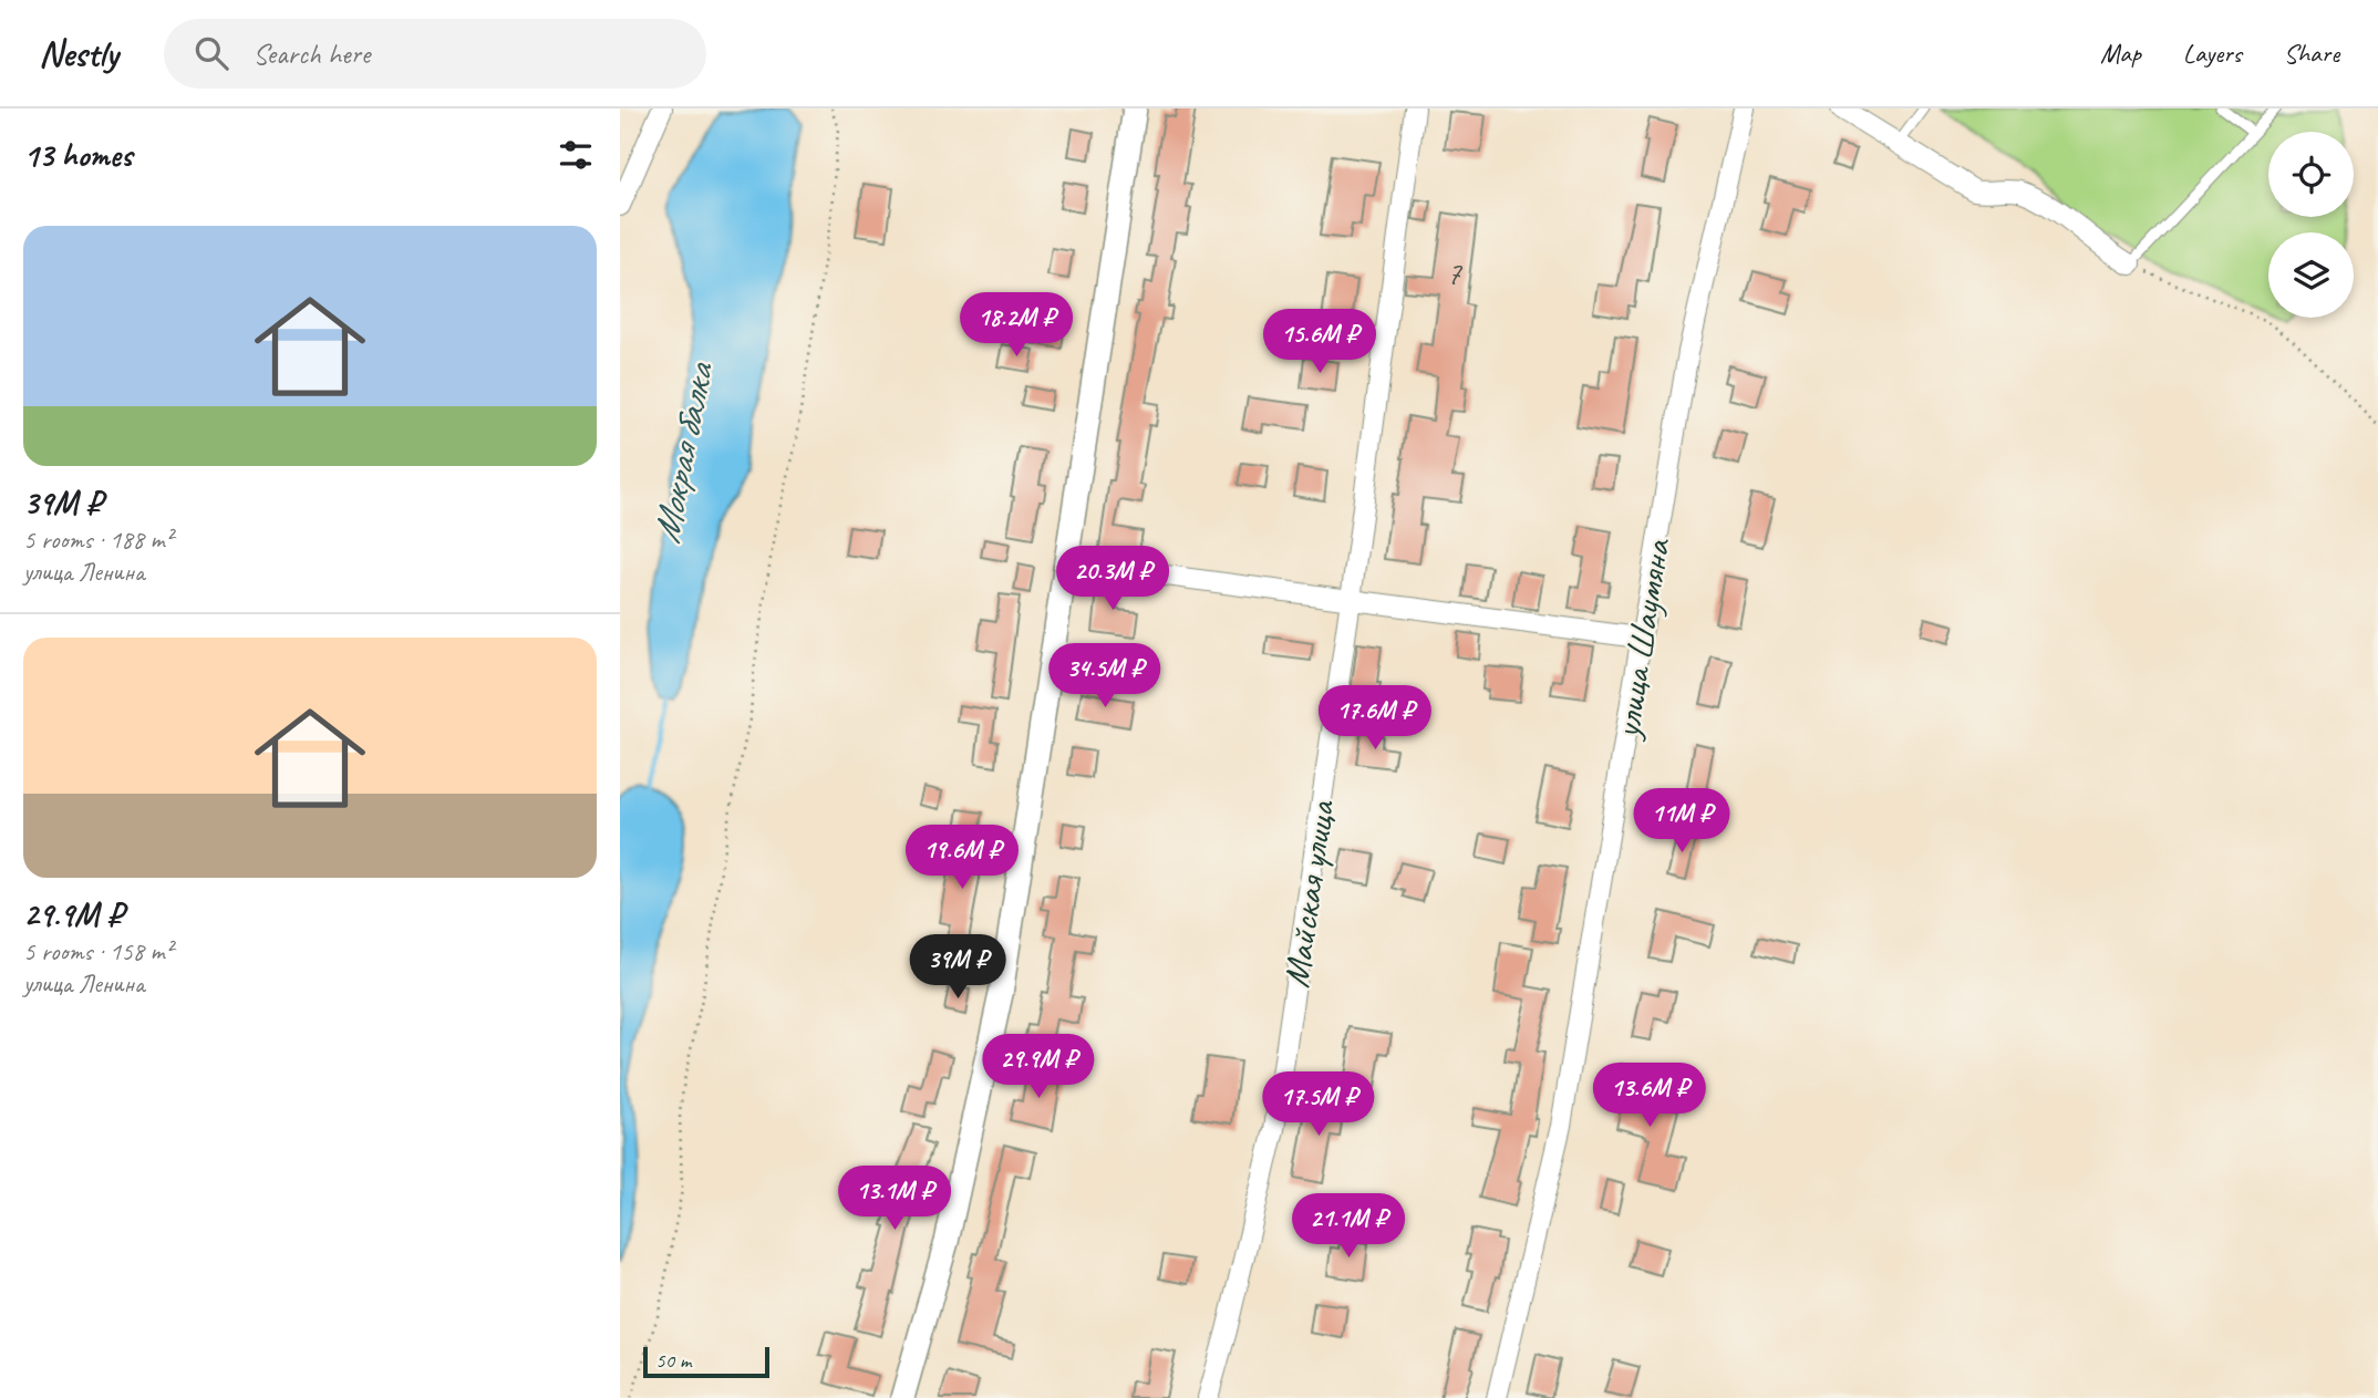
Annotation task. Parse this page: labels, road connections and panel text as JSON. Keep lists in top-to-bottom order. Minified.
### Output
{"streets":{"street":["улица Шаумяна","Майская улица"]},"water":["Мокрая балка"],"house_numbers":["7"],"scale_bar":"50 m","page":{"header":"Nestly","search":"Search here","nav":["Map","Layers","Share"],"heading":"13 homes","list":[{"name":"39M ₽","note":"5 rooms · 188 m² · улица Ленина"},{"name":"29.9M ₽","note":"5 rooms · 158 m² · улица Ленина"}],"price":["18.2M ₽","15.6M ₽","20.3M ₽","34.5M ₽","17.6M ₽","11M ₽","19.6M ₽","39M ₽","29.9M ₽","13.6M ₽","17.5M ₽","13.1M ₽","21.1M ₽"],"scale":"50 m"}}
